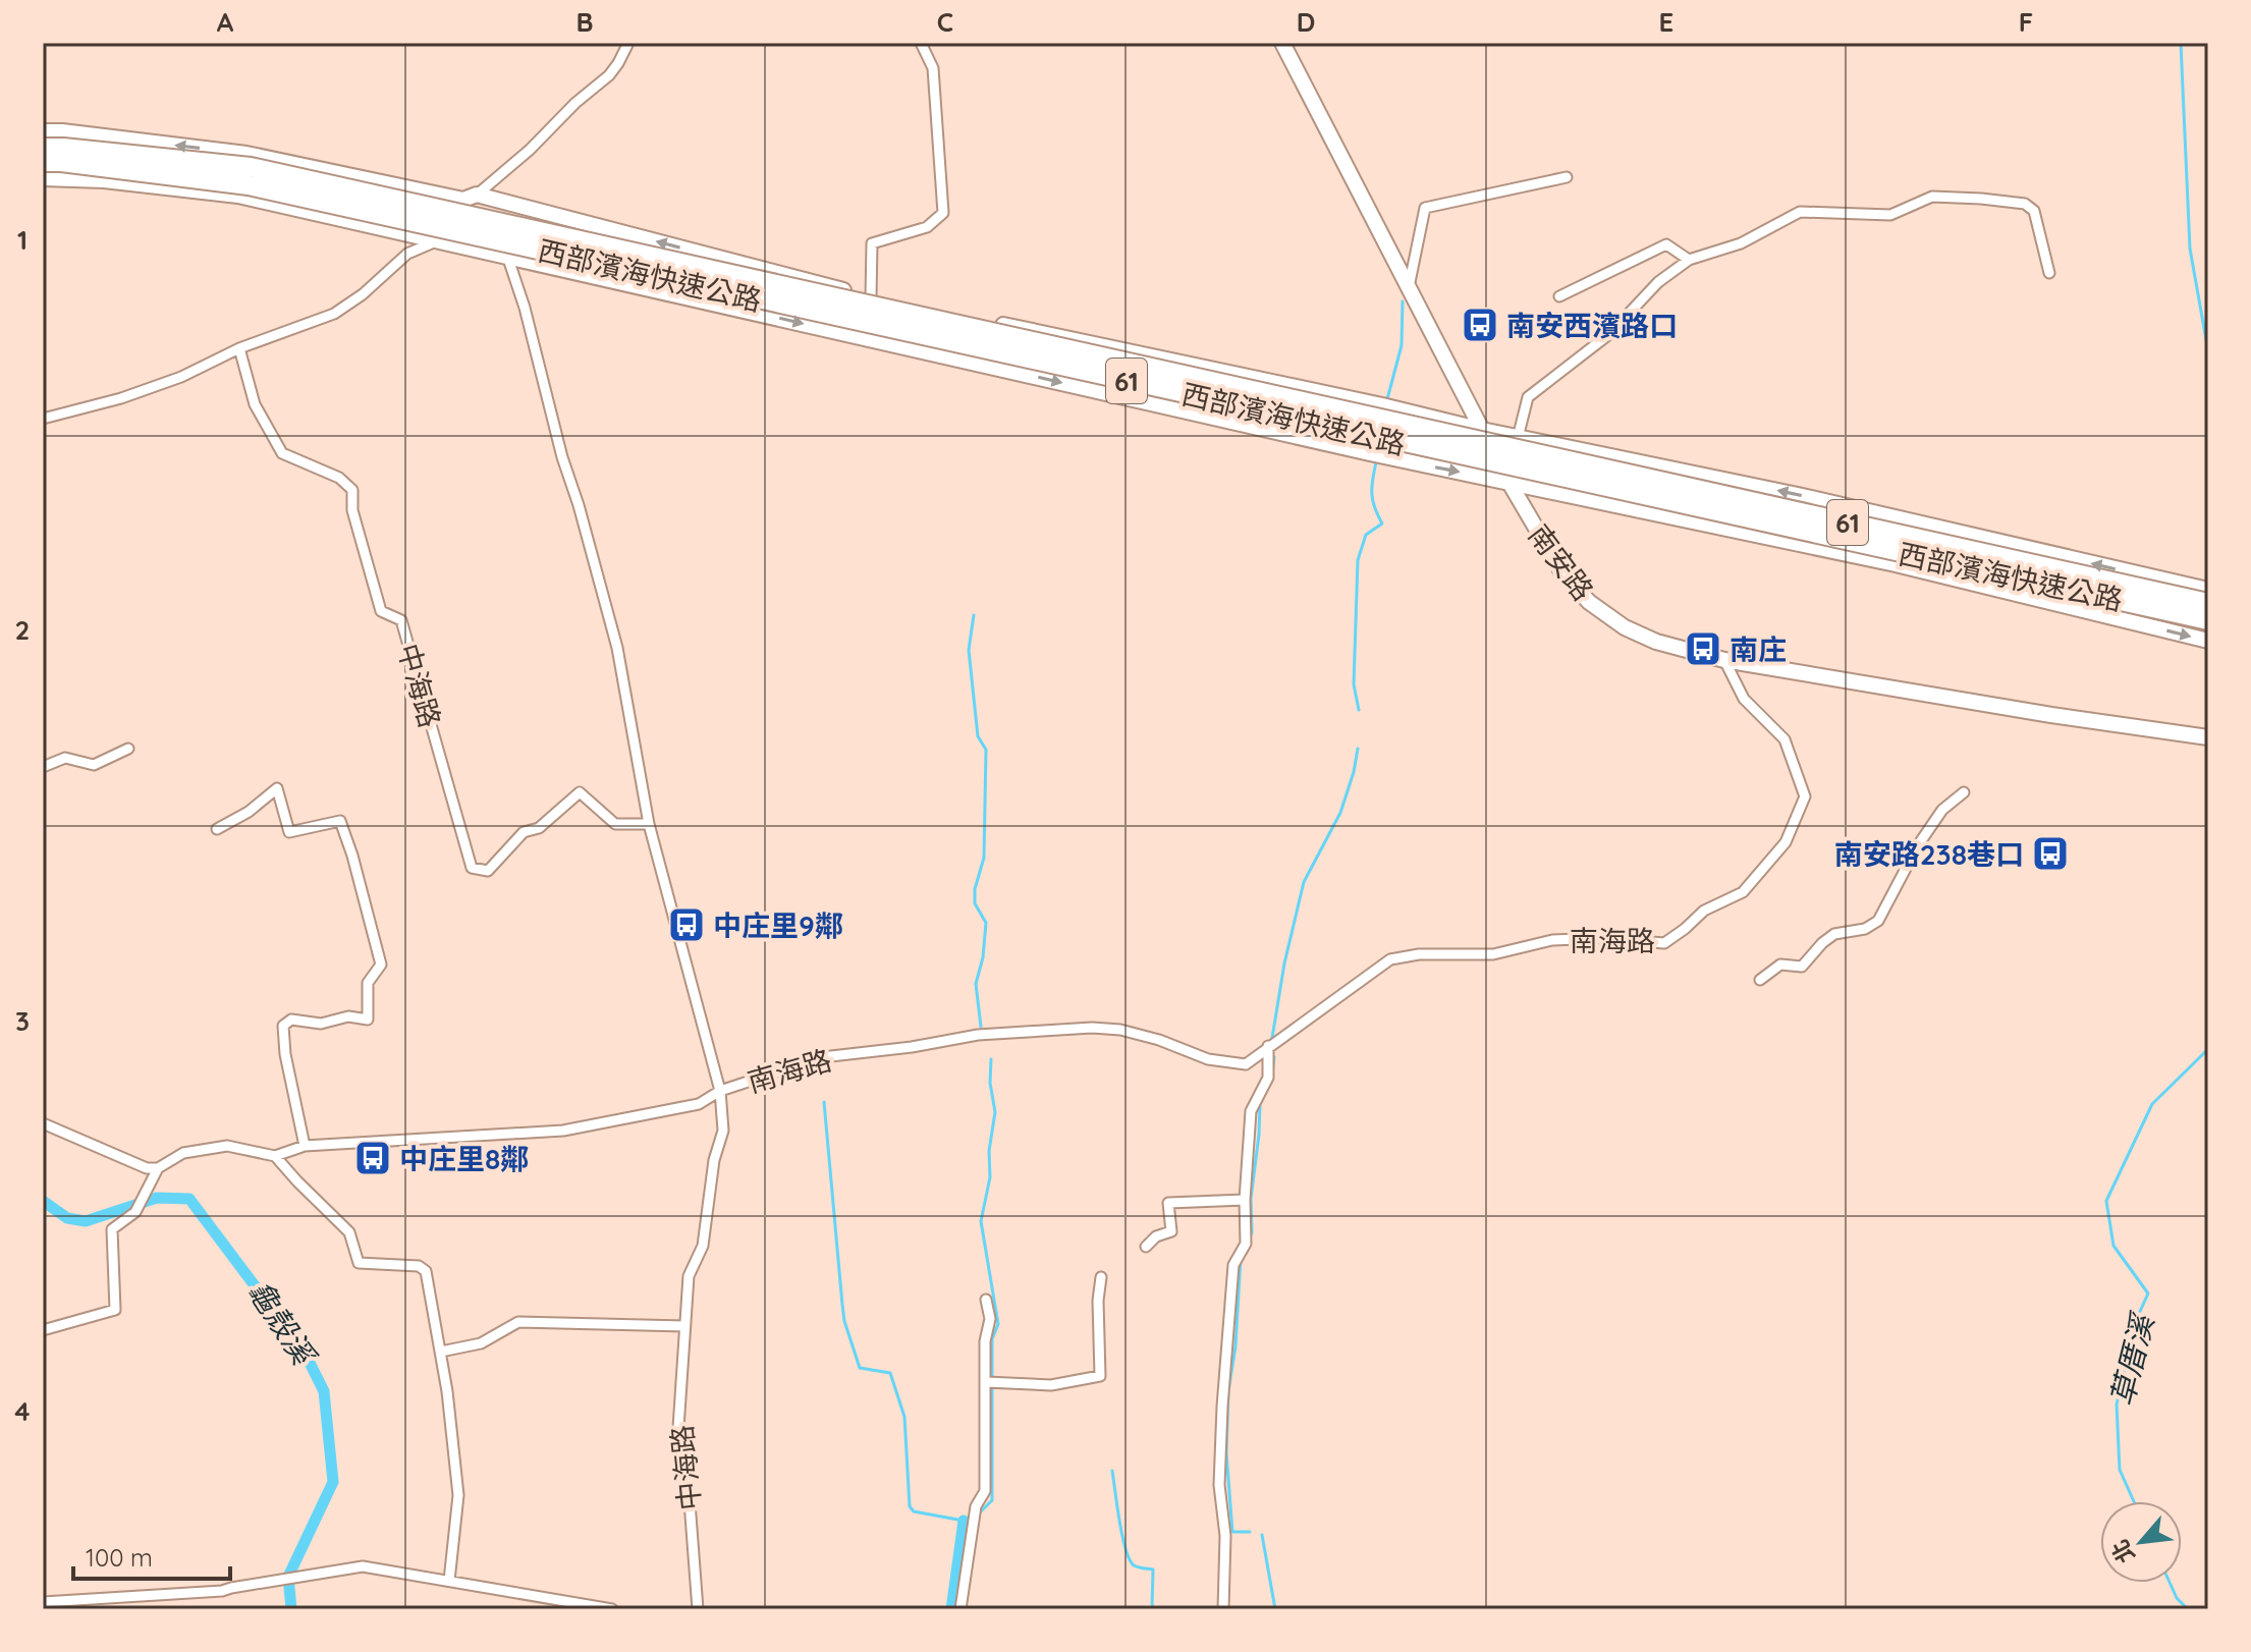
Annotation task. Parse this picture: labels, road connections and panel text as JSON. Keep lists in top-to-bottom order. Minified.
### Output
{"streets":{"highway":["西部濱海快速公路","61"],"street":["南安路","中海路","南海路"]},"crossings":[["南安路","南海路"],["中海路","南海路"]],"water":["龜殼溪","草厝溪"],"places":{"bus stop":["南安西濱路口","南庄","南安路238巷口","中庄里9鄰","中庄里8鄰"]},"scale_bar":"100 m","north":"bottom left","grid":{"columns":["A","B","C","D","E","F"],"rows":["1","2","3","4"]}}
